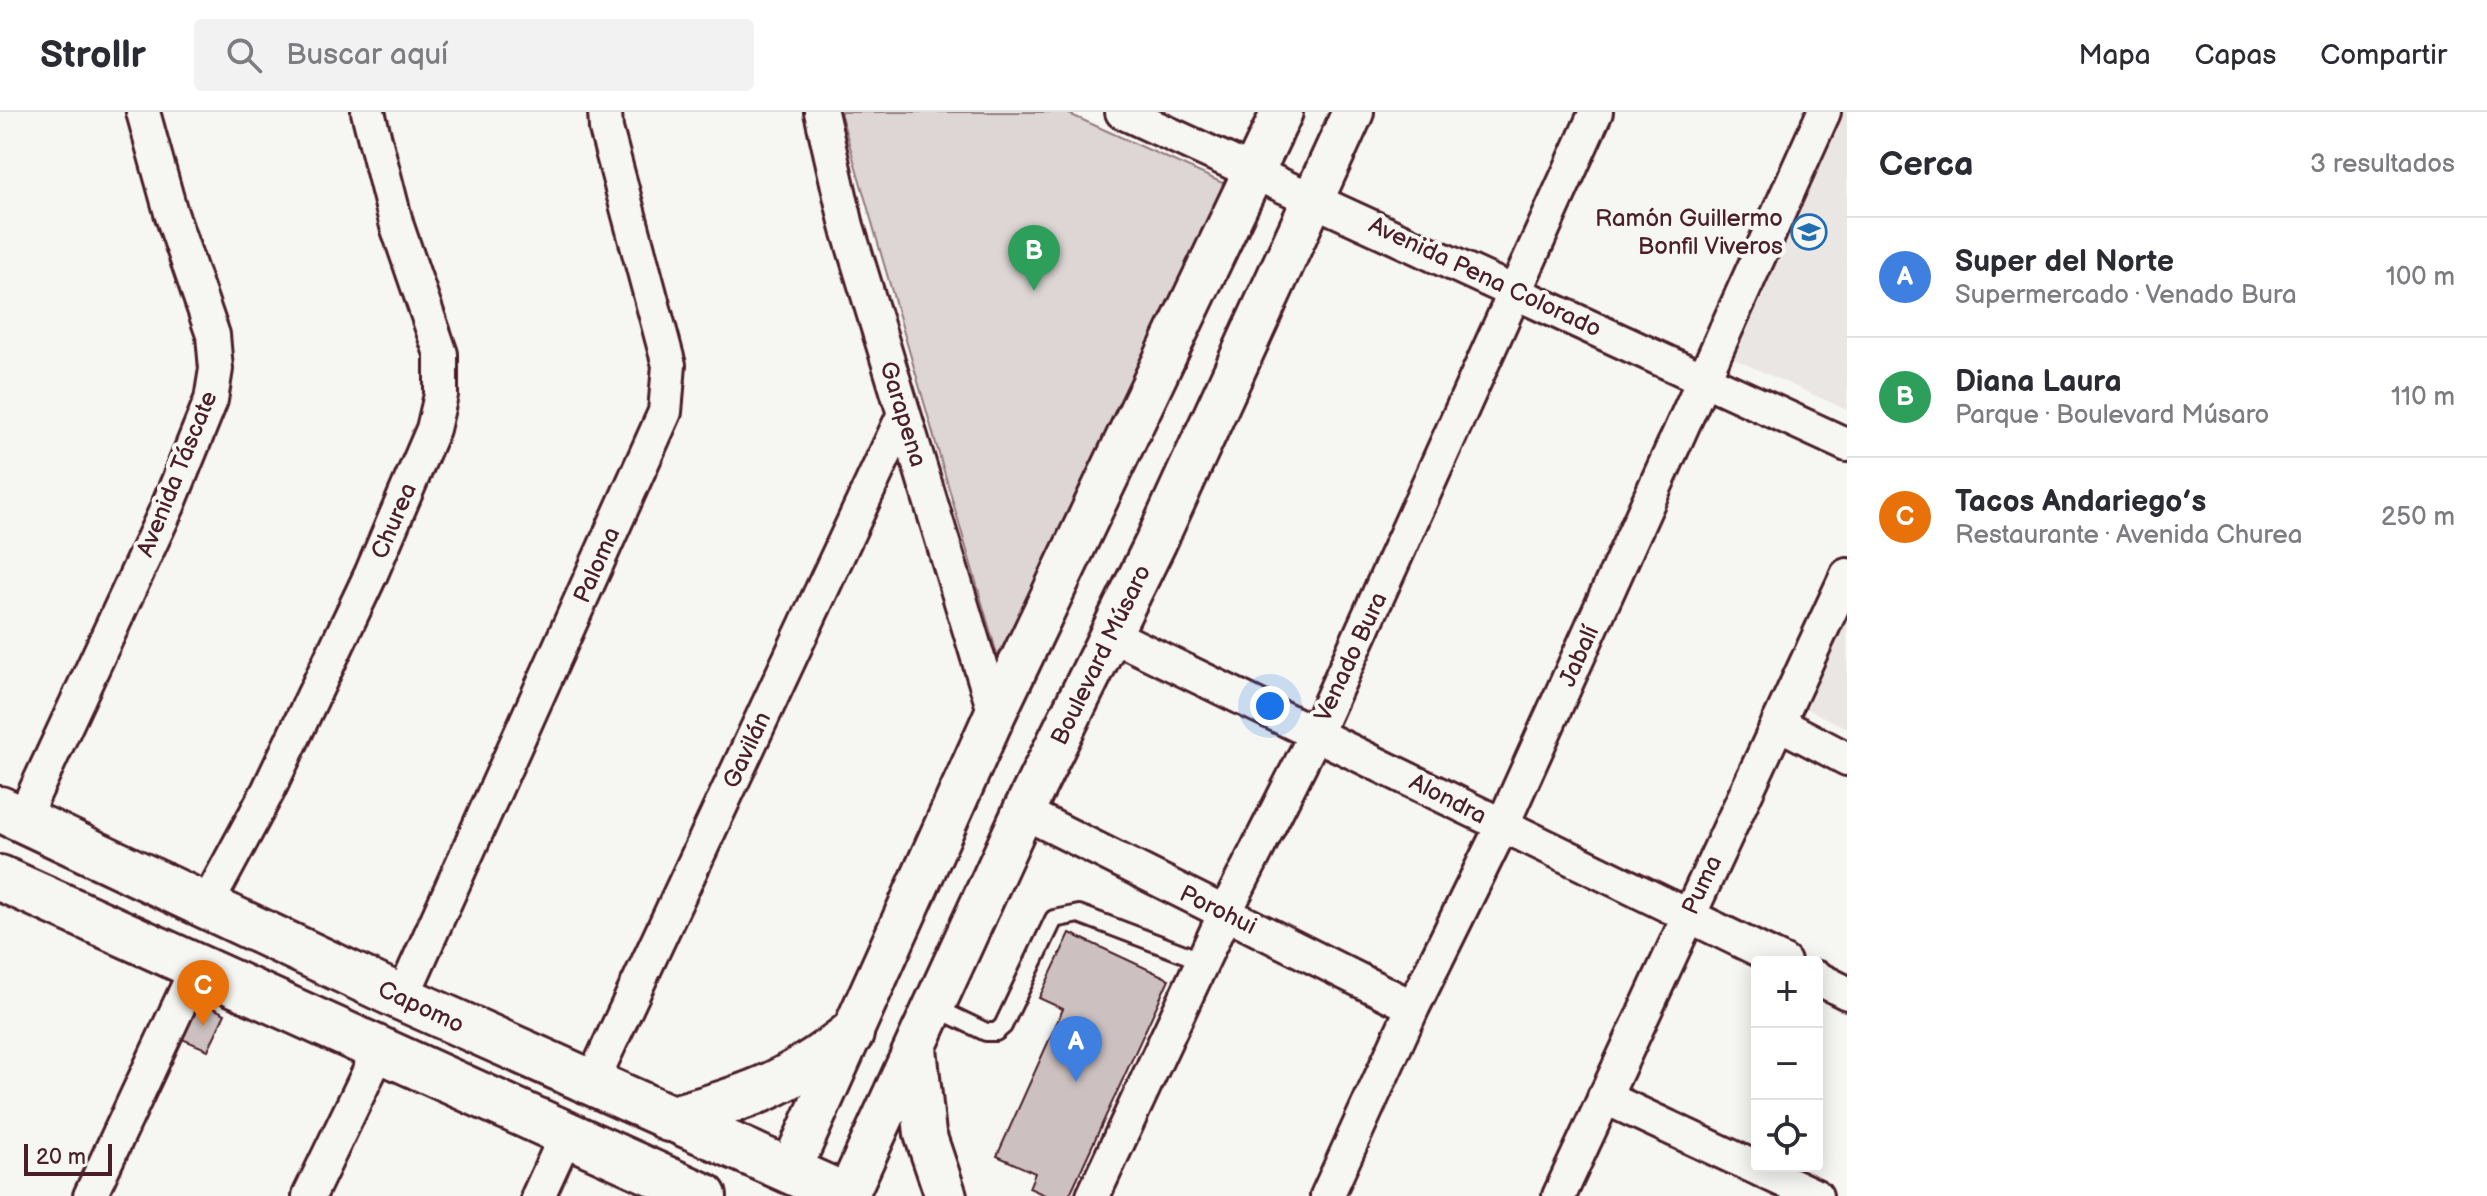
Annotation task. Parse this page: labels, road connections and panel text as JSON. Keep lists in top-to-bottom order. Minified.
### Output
{"streets":{"main road":["Capomo"],"street":["Avenida Pena Colorado","Garapena","Avenida Táscate","Churea","Paloma","Boulevard Músaro","Jabalí","Venado Bura","Gavilán","Alondra","Puma","Porohui"]},"crossings":[["Avenida Pena Colorado","Boulevard Músaro"],["Avenida Pena Colorado","Jabalí"],["Avenida Pena Colorado","Venado Bura"],["Garapena","Gavilán"],["Avenida Táscate","Capomo"],["Churea","Capomo"],["Paloma","Capomo"],["Boulevard Músaro","Alondra"],["Boulevard Músaro","Porohui"],["Boulevard Músaro","Capomo"],["Jabalí","Alondra"],["Jabalí","Porohui"],["Venado Bura","Alondra"],["Venado Bura","Porohui"],["Gavilán","Capomo"],["Alondra","Puma"]],"places":{"school or university":["Ramón Guillermo Bonfil Viveros"]},"scale_bar":"20 m","page":{"header":"Strollr","search":"Buscar aquí","nav":["Mapa","Capas","Compartir"],"heading":["Cerca","3 resultados"],"list":[{"mark":"A","name":"Super del Norte","note":"Supermercado · Venado Bura","value":"100 m"},{"mark":"B","name":"Diana Laura","note":"Parque · Boulevard Músaro","value":"110 m"},{"mark":"C","name":"Tacos Andariego’s","note":"Restaurante · Avenida Churea","value":"250 m"}],"pins":["B","C","A"],"map_buttons":["+","−"],"scale":"20 m"}}
